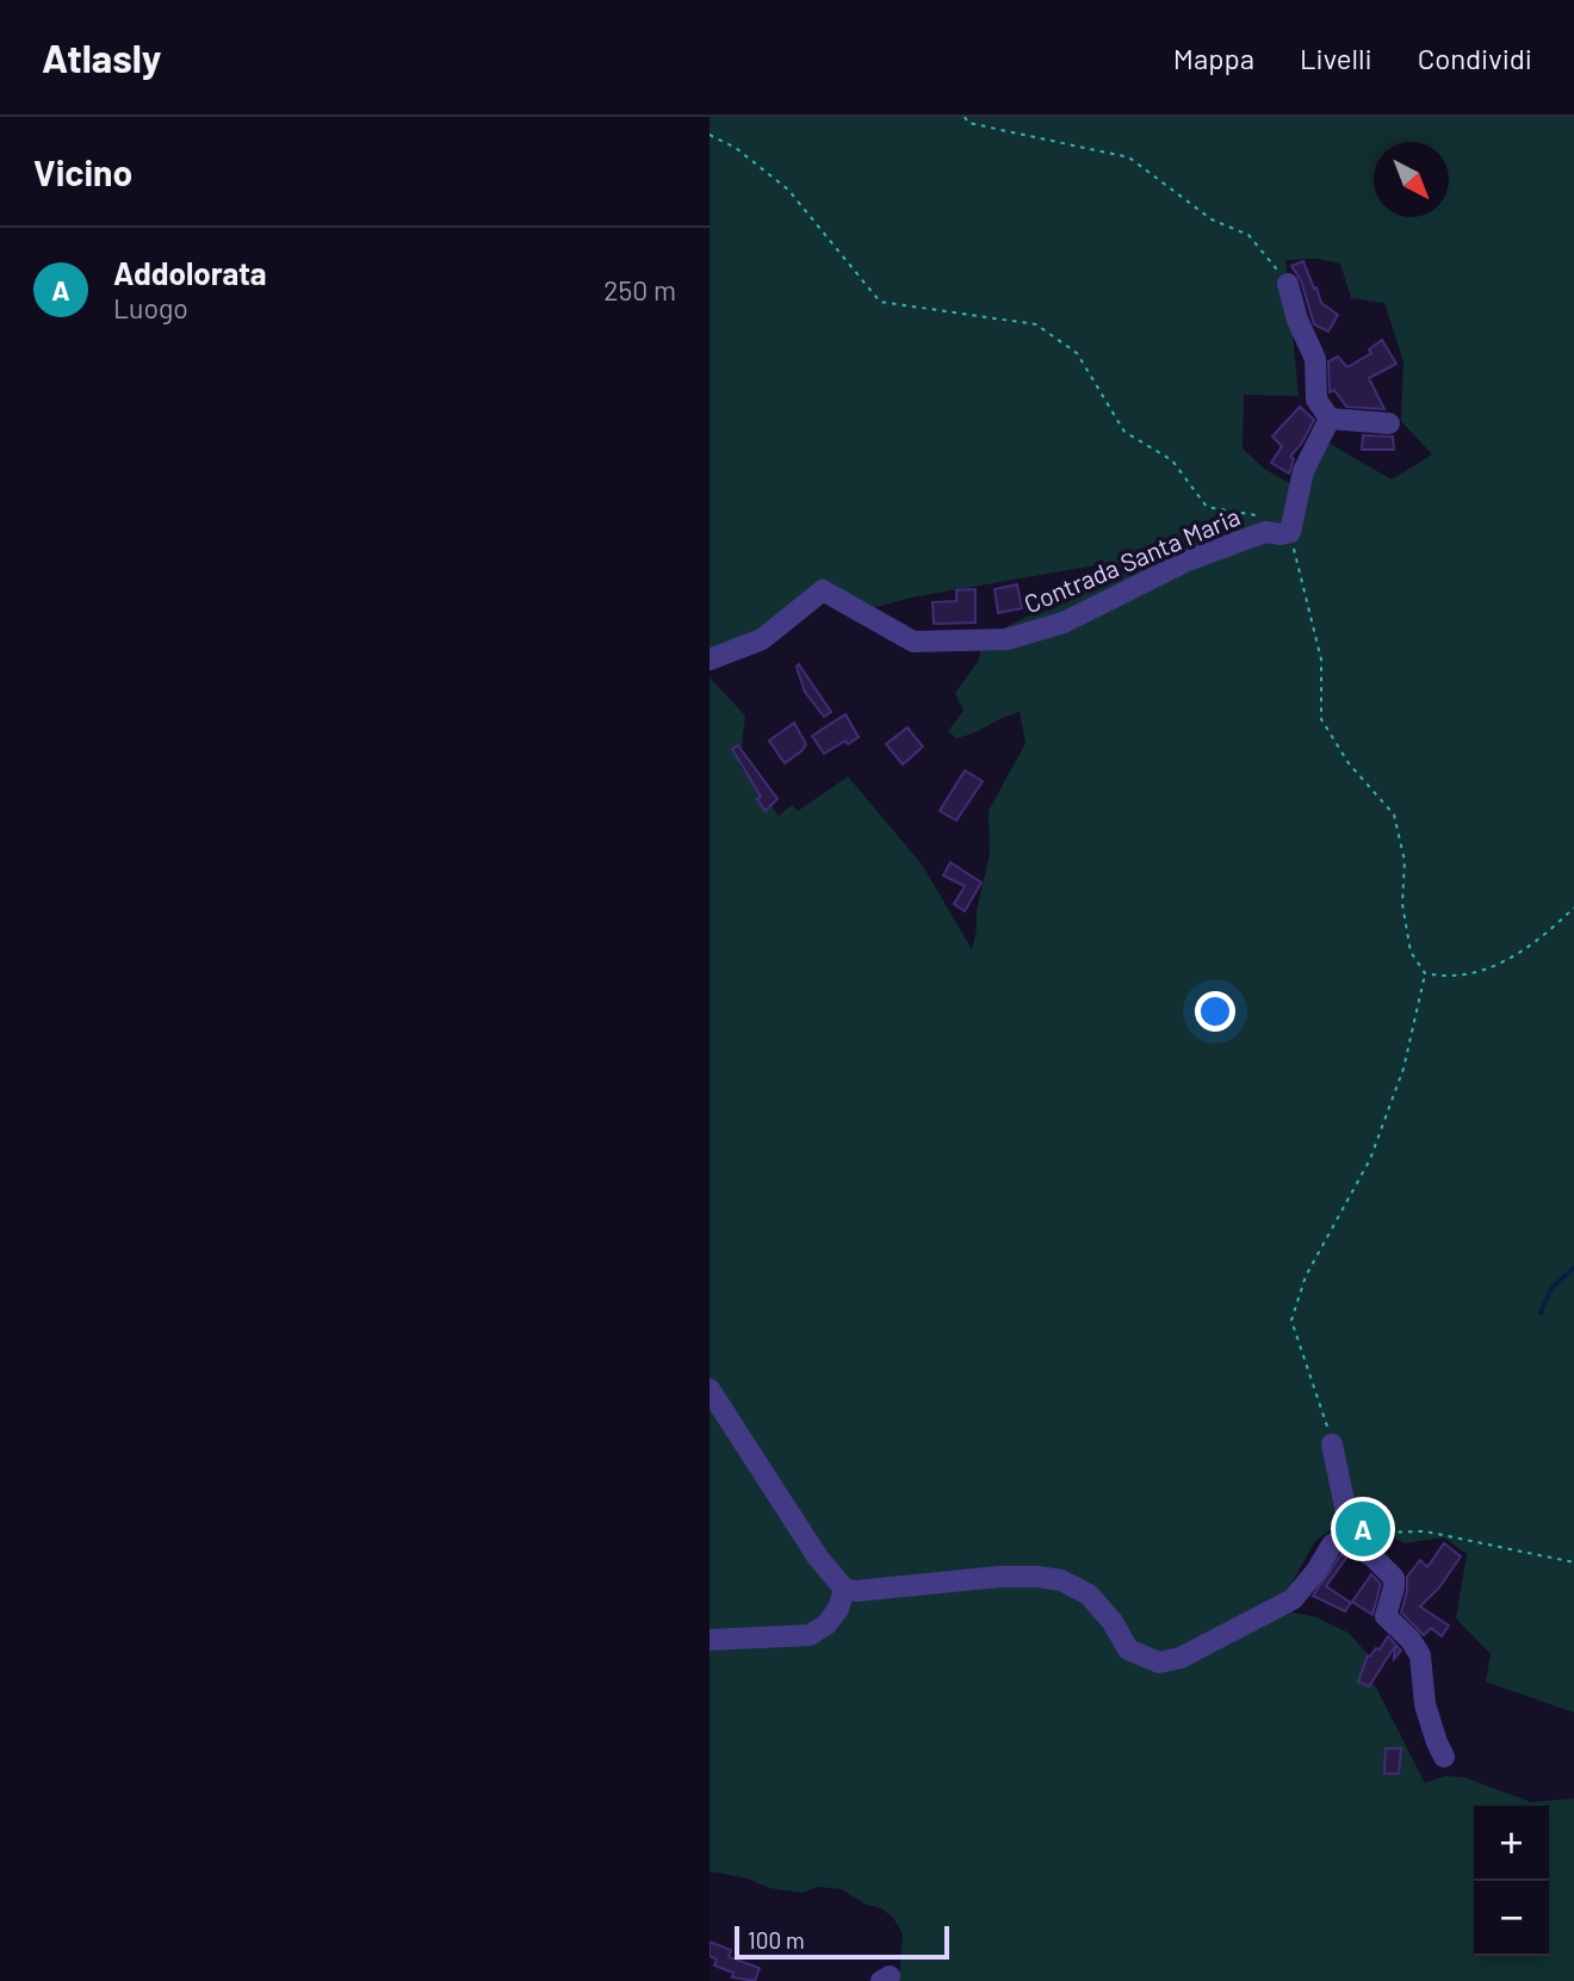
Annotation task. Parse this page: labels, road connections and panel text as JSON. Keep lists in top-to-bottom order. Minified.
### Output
{"streets":{"street":["Contrada Santa Maria"]},"scale_bar":"100 m","north":"bottom right","page":{"header":"Atlasly","nav":["Mappa","Livelli","Condividi"],"heading":"Vicino","list":[{"mark":"A","name":"Addolorata","note":"Luogo","value":"250 m"}],"pins":"A","map_buttons":["+","−"],"scale":"100 m"}}
